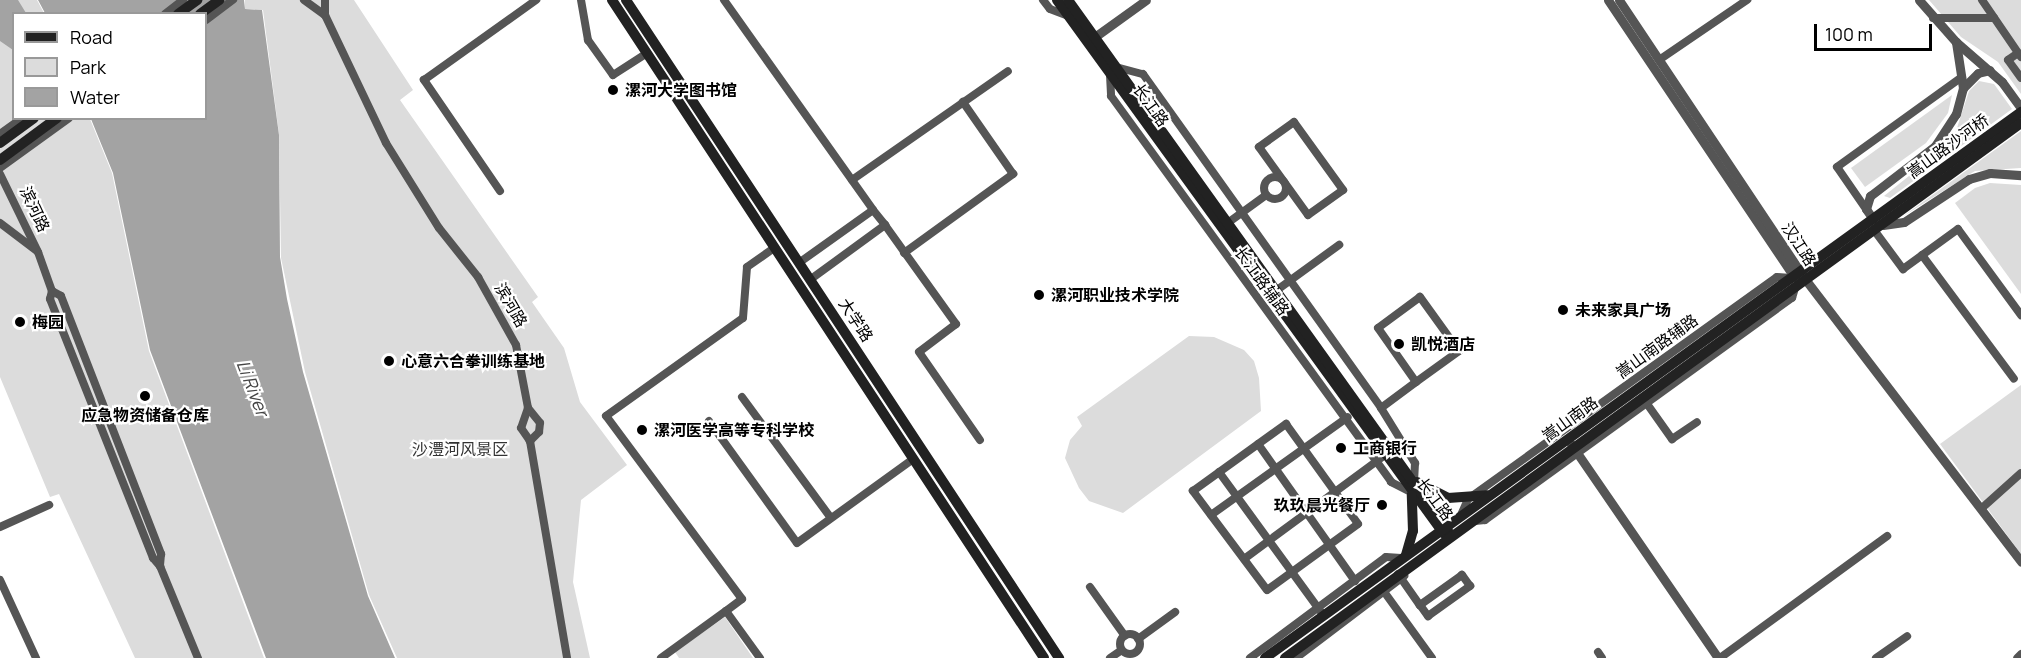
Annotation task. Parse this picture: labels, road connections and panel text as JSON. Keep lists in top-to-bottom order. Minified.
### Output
{"streets":{"main road":["长江路","嵩山路沙河桥","大学路","嵩山南路"],"street":["滨河路","汉江路","长江路辅路","嵩山南路辅路"]},"crossings":[["长江路","长江路辅路"],["长江路","嵩山南路"],["嵩山路沙河桥","嵩山南路"],["汉江路","嵩山南路辅路"],["汉江路","嵩山南路"],["嵩山南路辅路","嵩山南路"]],"water":["Li River"],"parks":["沙澧河风景区"],"places":["漯河大学图书馆","漯河职业技术学院","未来家具广场","梅园","凯悦酒店","心意六合拳训练基地","应急物资储备仓库","漯河医学高等专科学校","工商银行","玖玖晨光餐厅"],"legend":["Road","Park","Water"],"scale_bar":"100 m"}
